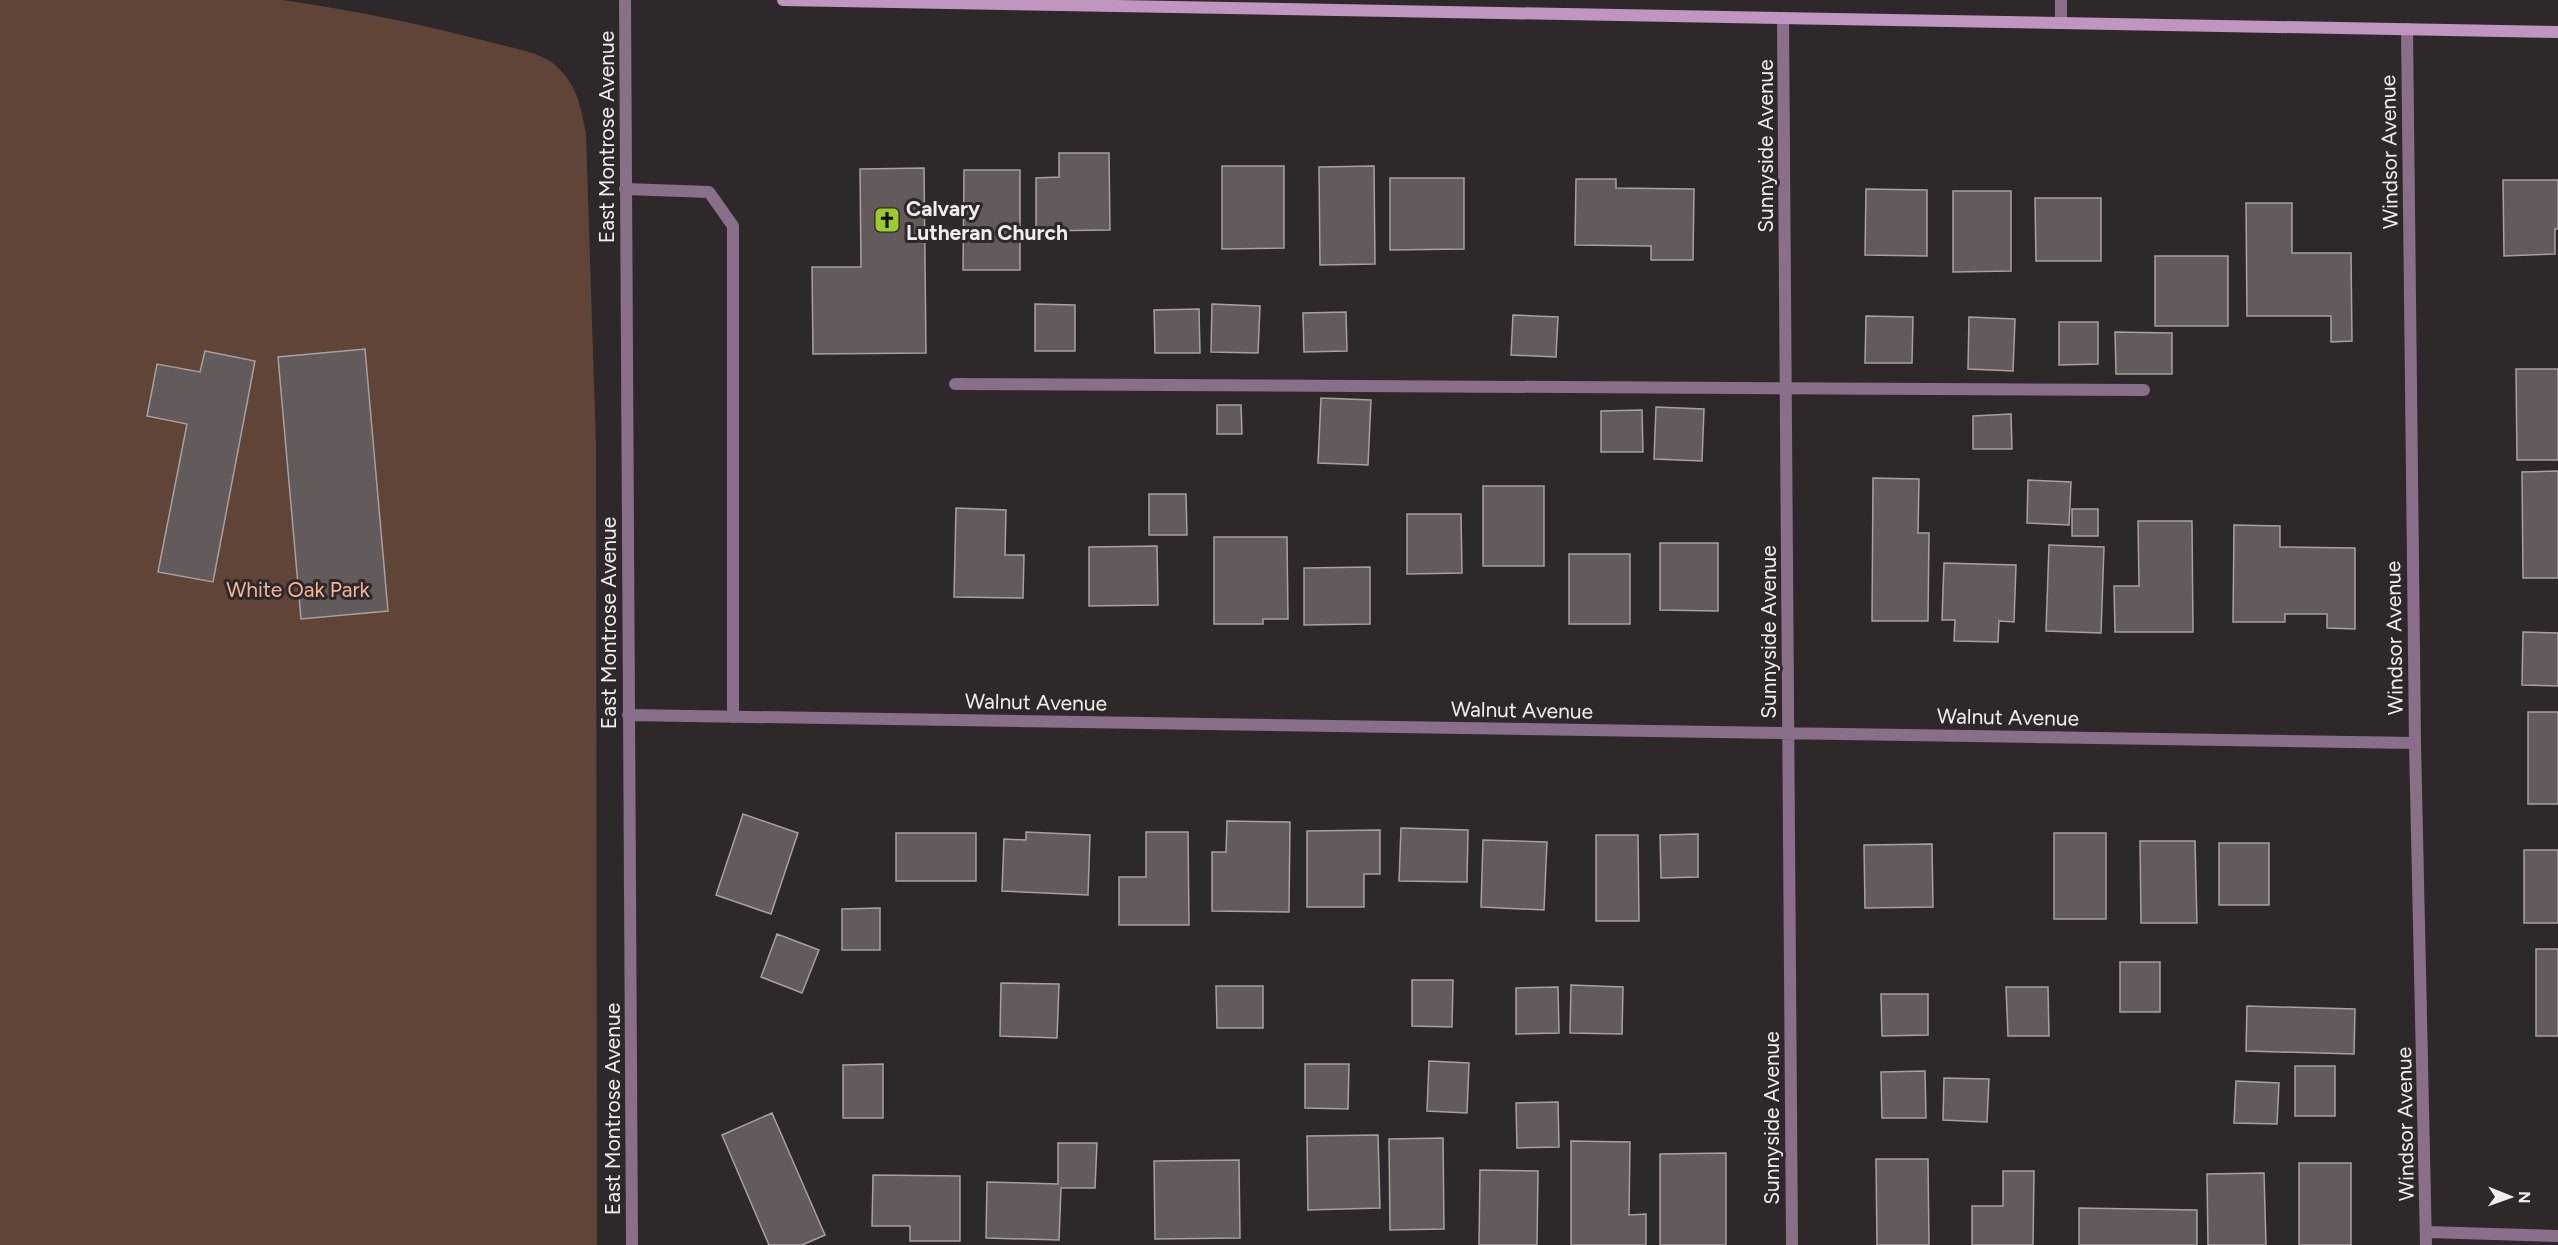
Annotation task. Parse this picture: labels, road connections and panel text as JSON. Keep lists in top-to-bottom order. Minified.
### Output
{"streets":{"street":["East Montrose Avenue","Sunnyside Avenue","Windsor Avenue","Walnut Avenue"]},"crossings":[["East Montrose Avenue","Walnut Avenue"],["Sunnyside Avenue","Walnut Avenue"],["Windsor Avenue","Walnut Avenue"]],"parks":["White Oak Park"],"places":{"church":["Calvary Lutheran Church"]},"north":"right"}
